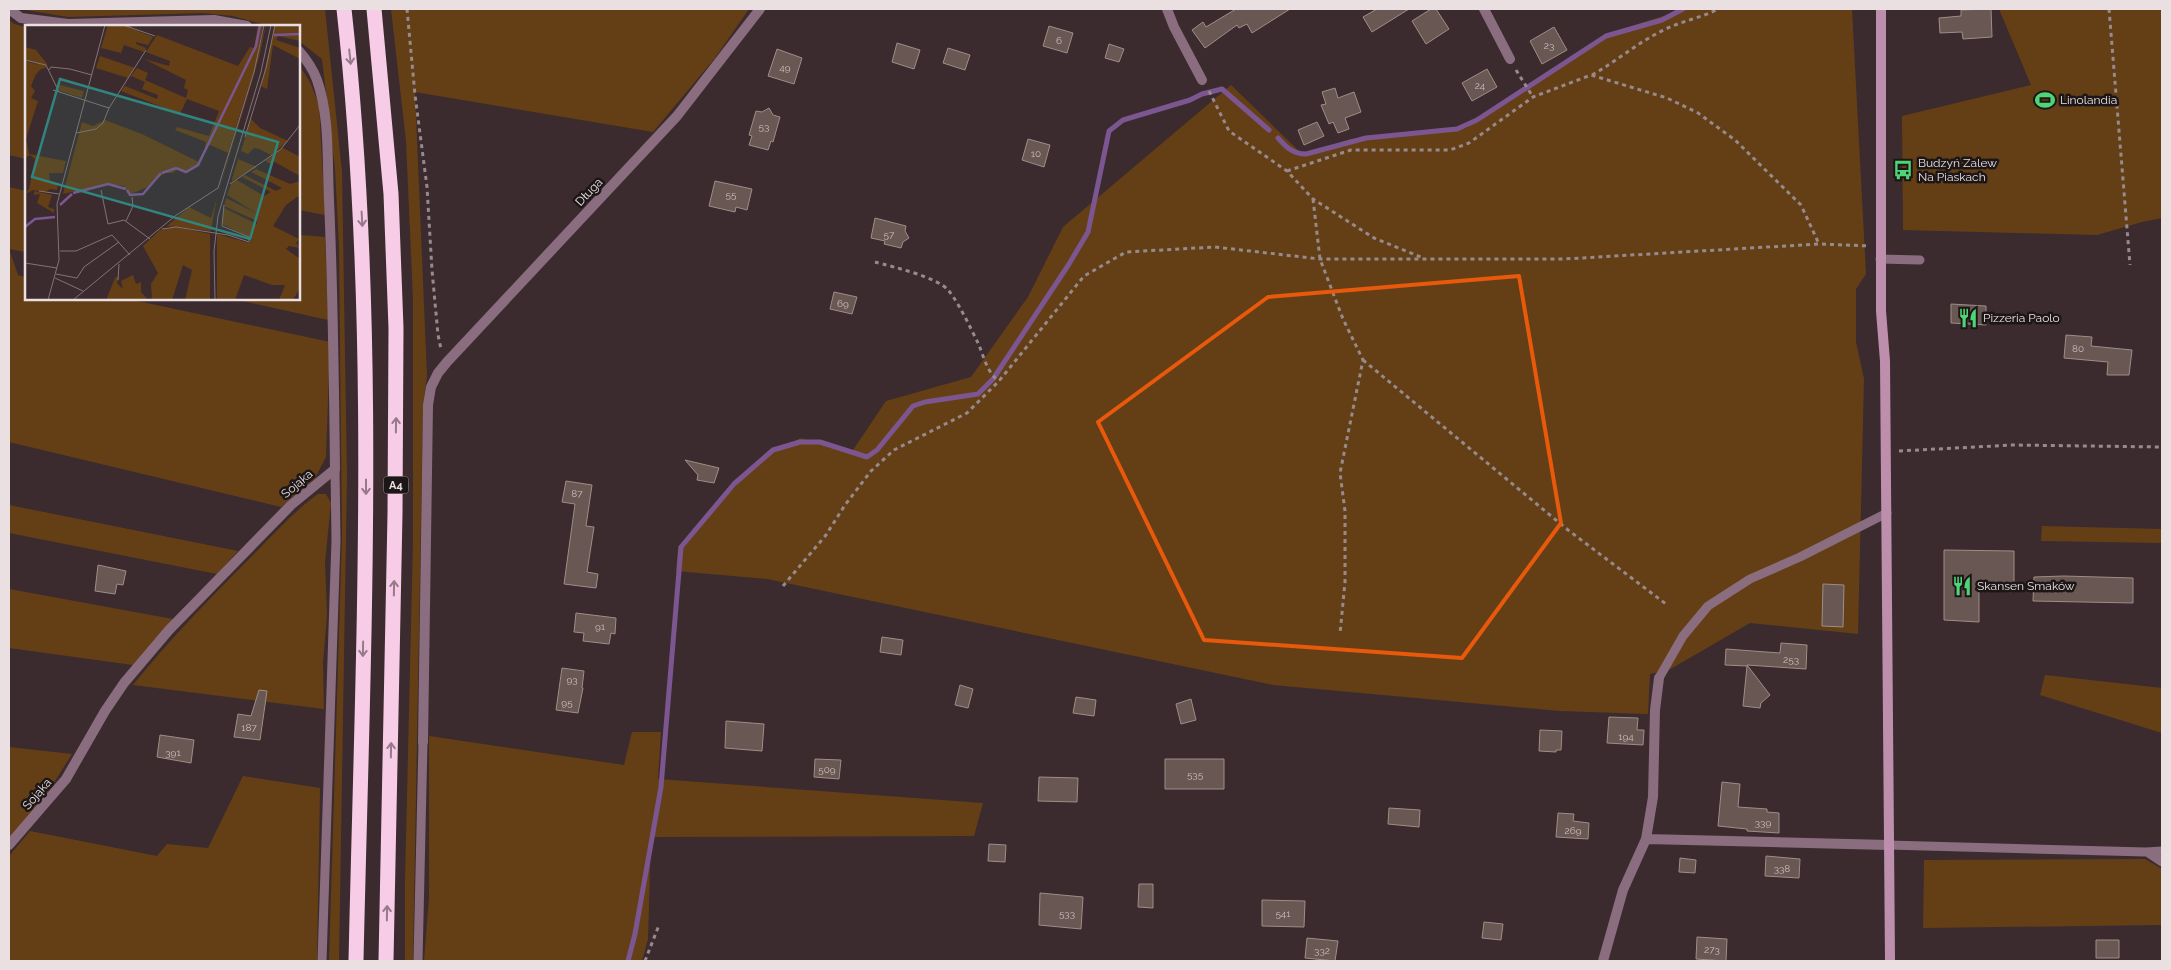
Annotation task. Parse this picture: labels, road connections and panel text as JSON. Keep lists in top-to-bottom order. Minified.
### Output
{"streets":{"highway":["A4"],"street":["Długa","Sojąka"]},"places":{"sports":["Linolandia"],"bus stop":["Budzyń Zalew Na Piaskach"],"restaurant":["Pizzeria Paolo","Skansen Smaków"]},"house_numbers":["6","23","49","24","53","10","55","57","69","80","87","91","253","93","95","187","194","391","509","535","339","269","338","533","541","273","332"]}
